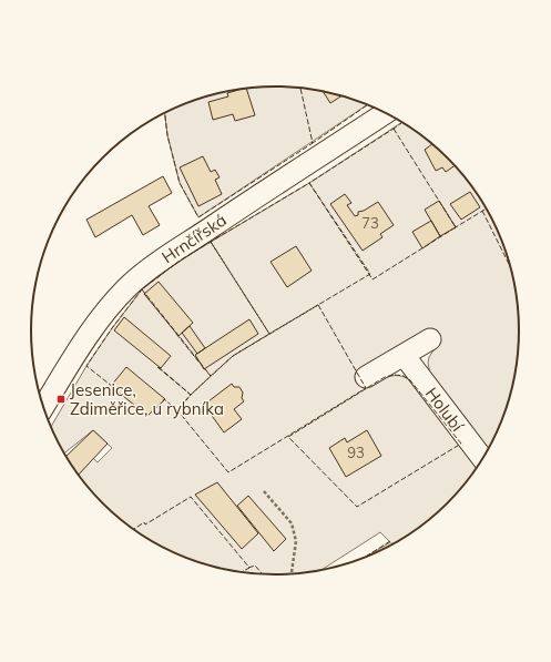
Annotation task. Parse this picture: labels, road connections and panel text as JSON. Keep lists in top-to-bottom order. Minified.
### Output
{"streets":{"street":["Hrnčířská","Holubí"]},"places":{"transit":["Jesenice, Zdiměřice, u rybníka"]},"house_numbers":["73","93"]}
